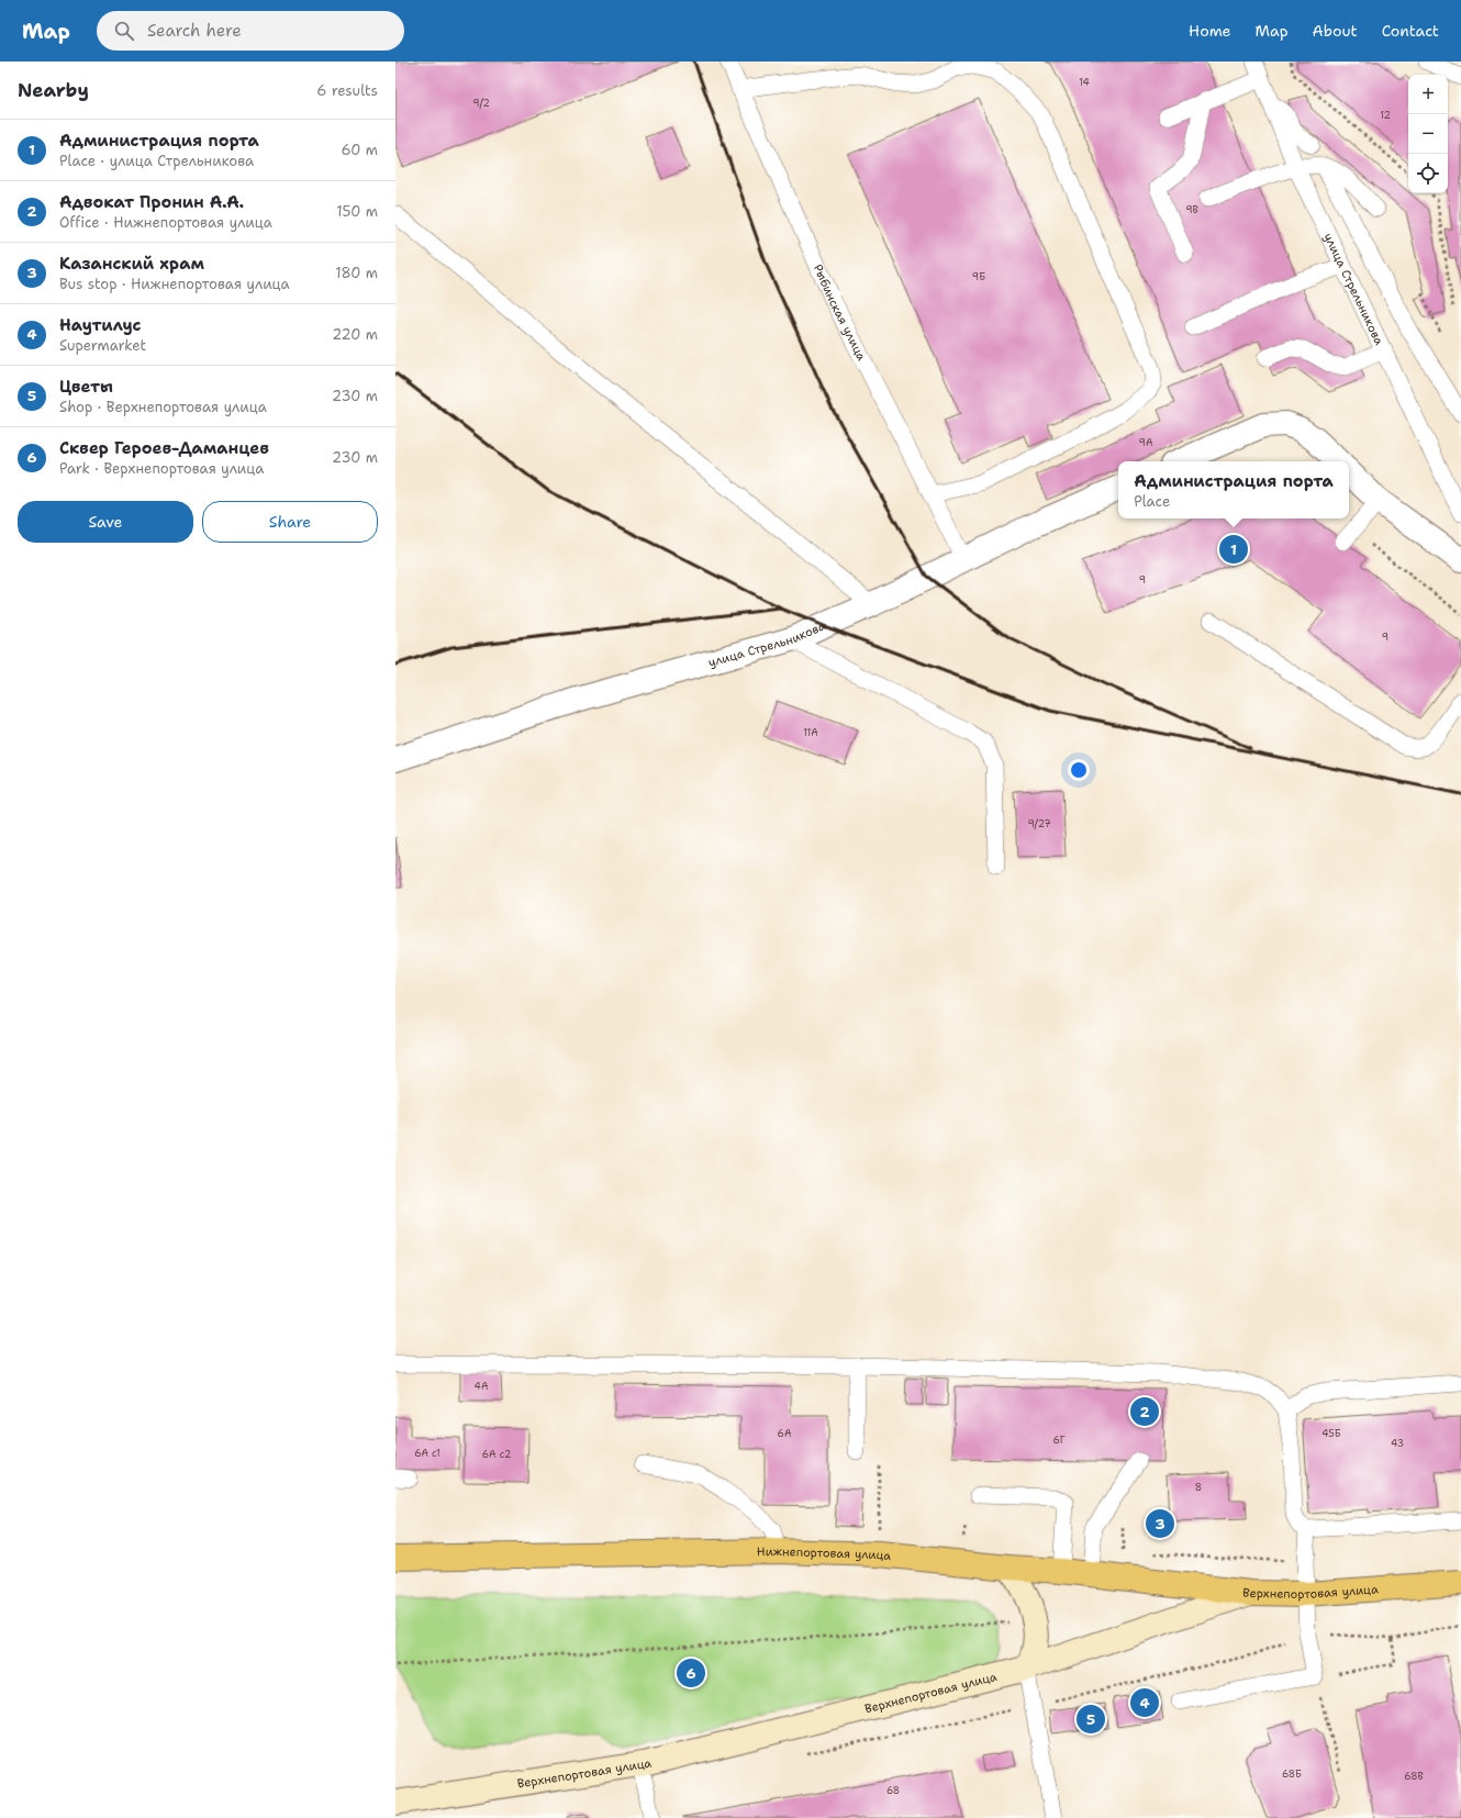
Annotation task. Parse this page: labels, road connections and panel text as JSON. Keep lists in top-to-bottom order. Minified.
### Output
{"streets":{"main road":["Нижнепортовая улица","Верхнепортовая улица"],"street":["улица Стрельникова"],"lane":["Рыбинская улица"]},"crossings":[["улица Стрельникова","Рыбинская улица"],["Нижнепортовая улица","Верхнепортовая улица"]],"house_numbers":["14","9/2","12","9В","9Б","9А","9","9","11А","9/27","4А","6А","45Б","6Г","43","6А с1","6А с2","8","68Б","68В","68"],"page":{"header":"Map","search":"Search here","nav":["Home","Map","About","Contact"],"heading":["Nearby","6 results"],"map_buttons":["+","−"],"list":[{"mark":"1","name":"Администрация порта","note":"Place · улица Стрельникова","value":"60 m"},{"mark":"2","name":"Адвокат Пронин А.А.","note":"Office · Нижнепортовая улица","value":"150 m"},{"mark":"3","name":"Казанский храм","note":"Bus stop · Нижнепортовая улица","value":"180 m"},{"mark":"4","name":"Наутилус","note":"Supermarket","value":"220 m"},{"mark":"5","name":"Цветы","note":"Shop · Верхнепортовая улица","value":"230 m"},{"mark":"6","name":"Сквер Героев-Даманцев","note":"Park · Верхнепортовая улица","value":"230 m"}],"popup":["Администрация порта","Place"],"buttons":["Save","Share"],"pins":["1","2","3","6","4","5"]}}
